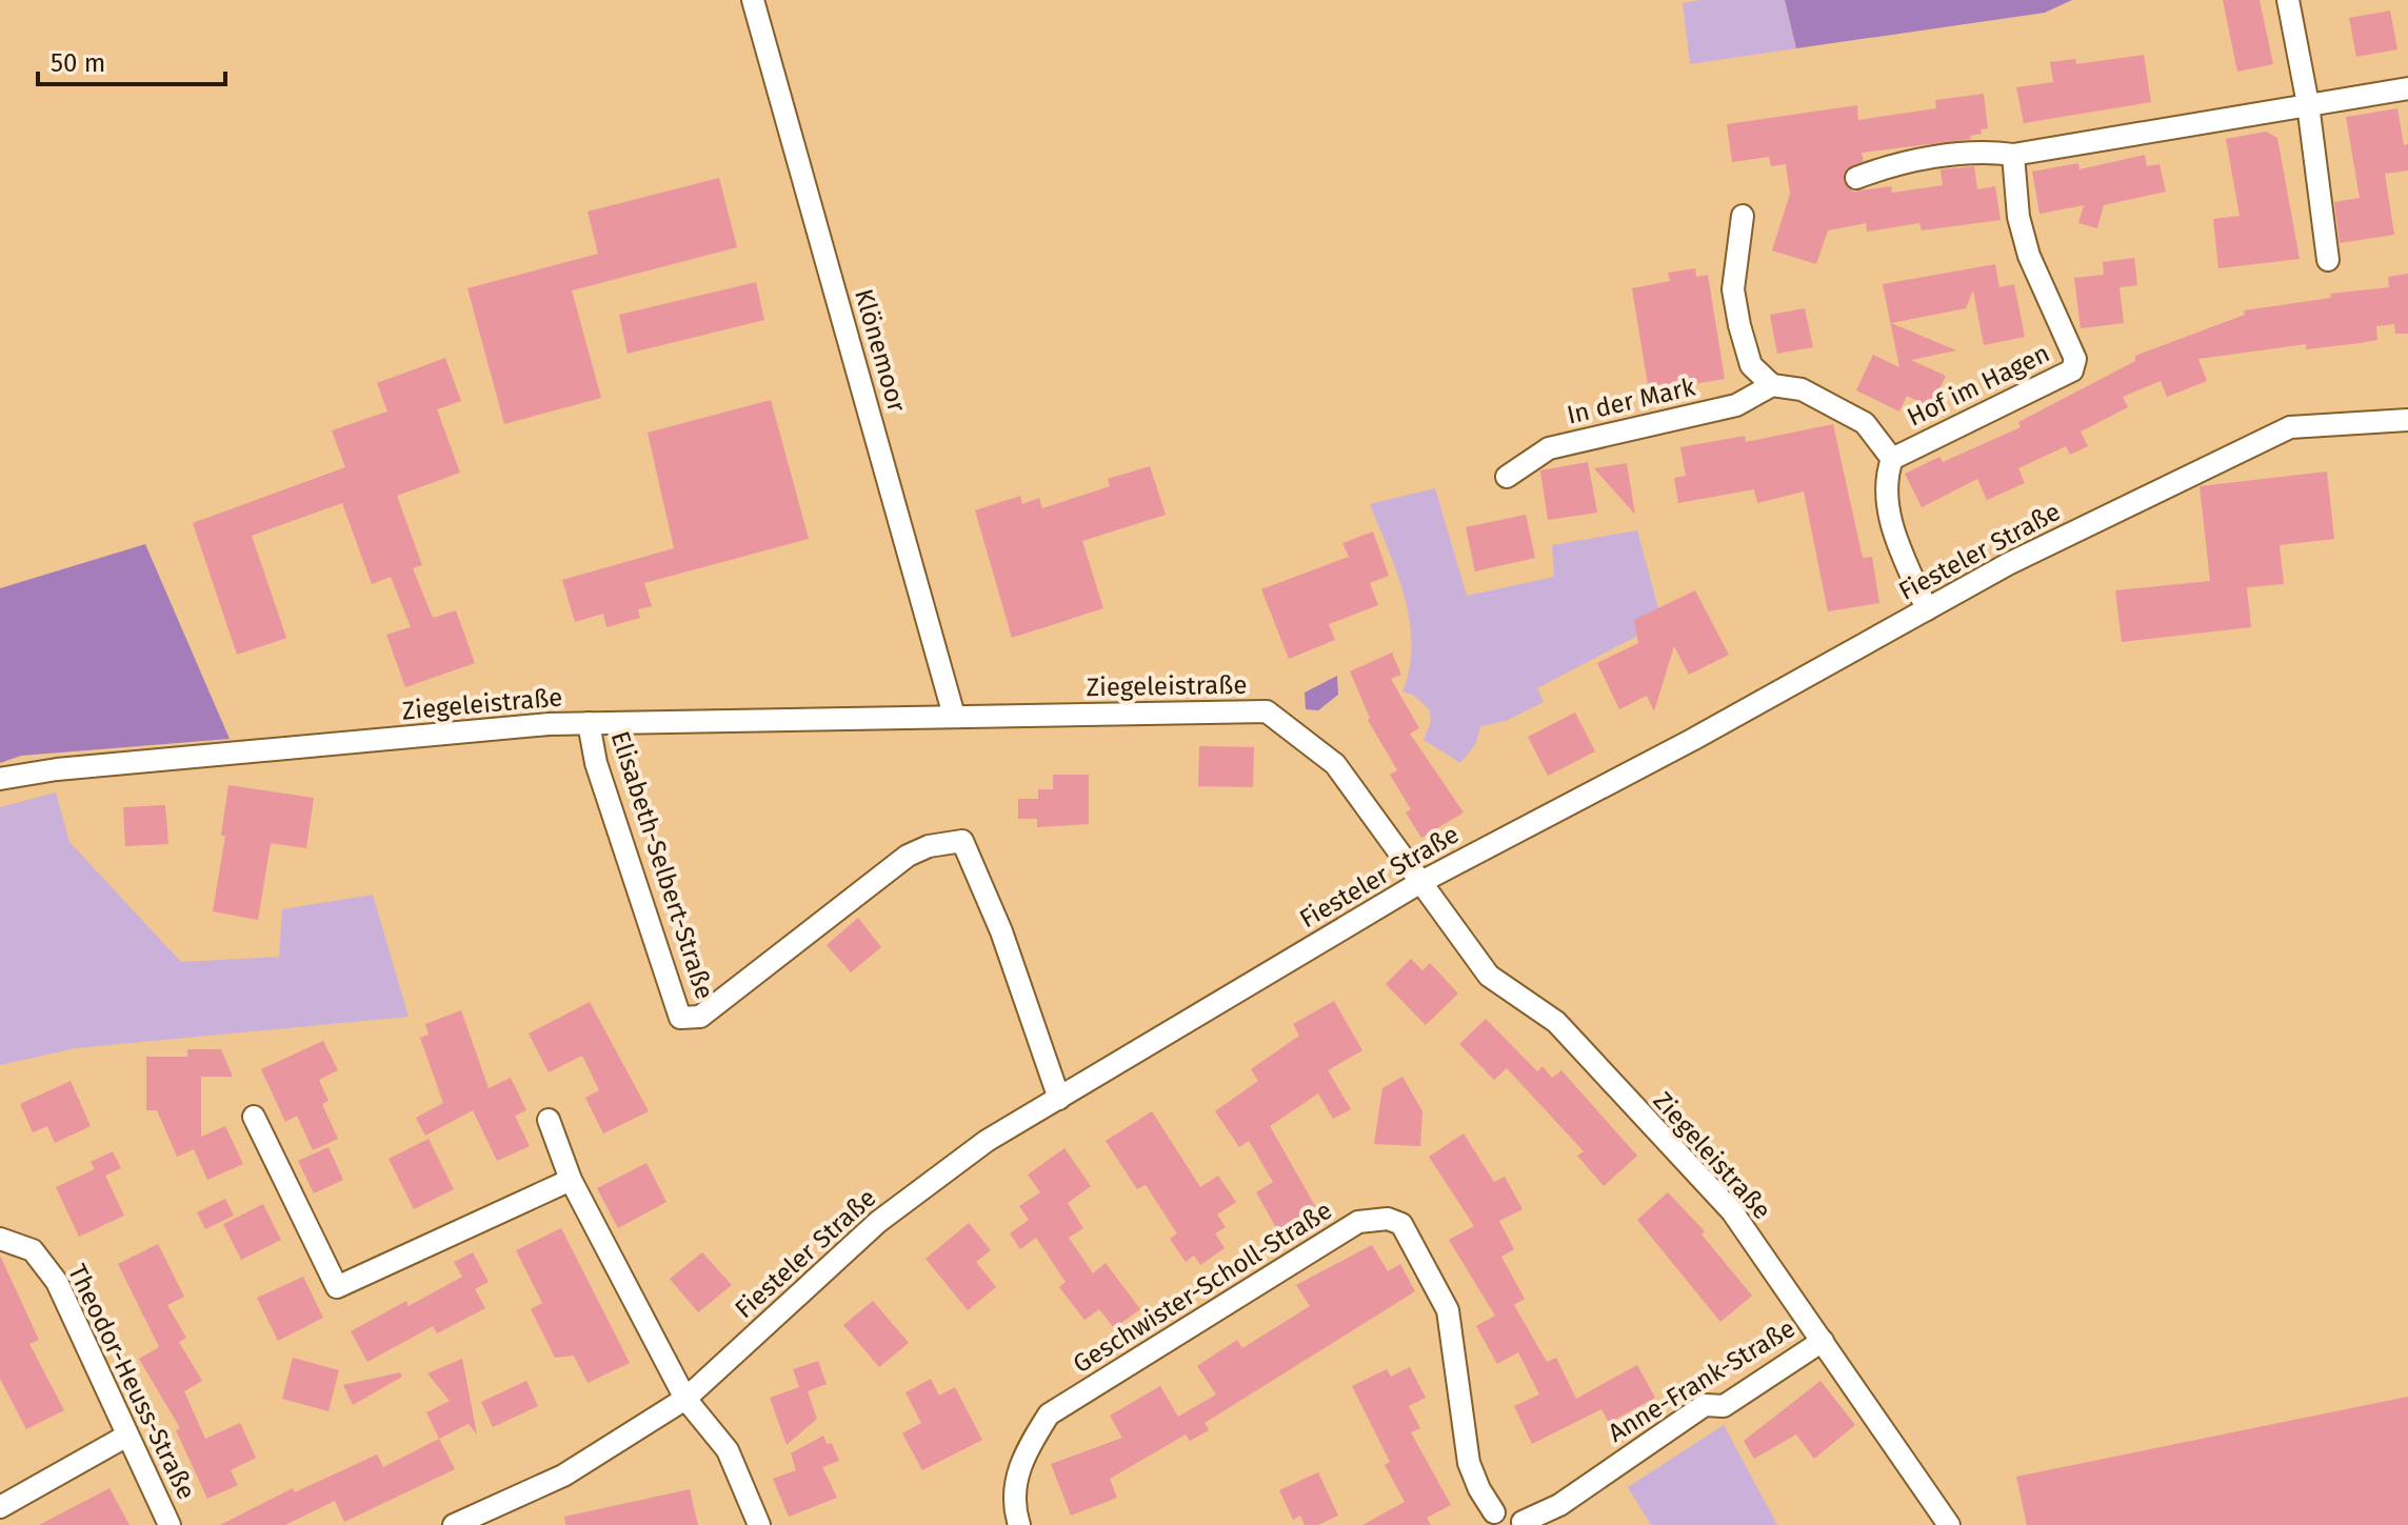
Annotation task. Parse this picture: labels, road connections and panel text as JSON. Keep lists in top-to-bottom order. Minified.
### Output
{"streets":{"street":["Klönemoor","Hof im Hagen","In der Mark","Fiesteler Straße","Ziegeleistraße","Elisabeth-Selbert-Straße","Geschwister-Scholl-Straße","Anne-Frank-Straße","Theodor-Heuss-Straße"]},"crossings":[["Klönemoor","Ziegeleistraße"],["Hof im Hagen","Fiesteler Straße"],["Fiesteler Straße","Ziegeleistraße"],["Fiesteler Straße","Elisabeth-Selbert-Straße"],["Ziegeleistraße","Elisabeth-Selbert-Straße"],["Ziegeleistraße","Anne-Frank-Straße"]],"scale_bar":"50 m"}
